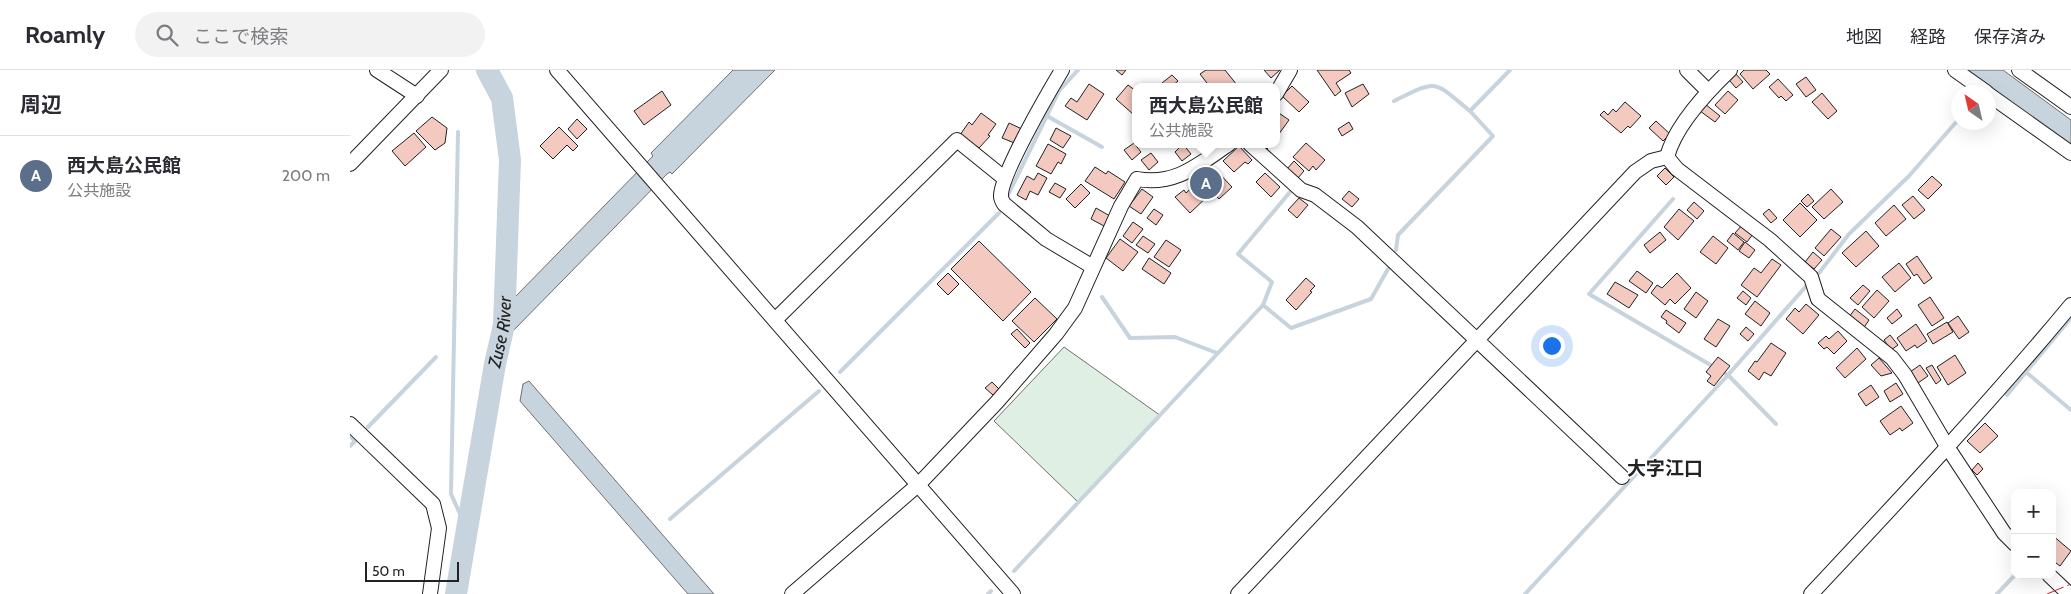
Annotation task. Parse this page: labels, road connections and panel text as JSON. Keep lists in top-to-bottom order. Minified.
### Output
{"districts":["大字江口"],"water":["Zuse River"],"scale_bar":"50 m","north":"top left","page":{"header":"Roamly","search":"ここで検索","nav":["地図","経路","保存済み"],"heading":"周辺","popup":["西大島公民館","公共施設"],"list":[{"mark":"A","name":"西大島公民館","note":"公共施設","value":"200 m"}],"pins":"A","map_buttons":["+","−"],"scale":"50 m"}}
